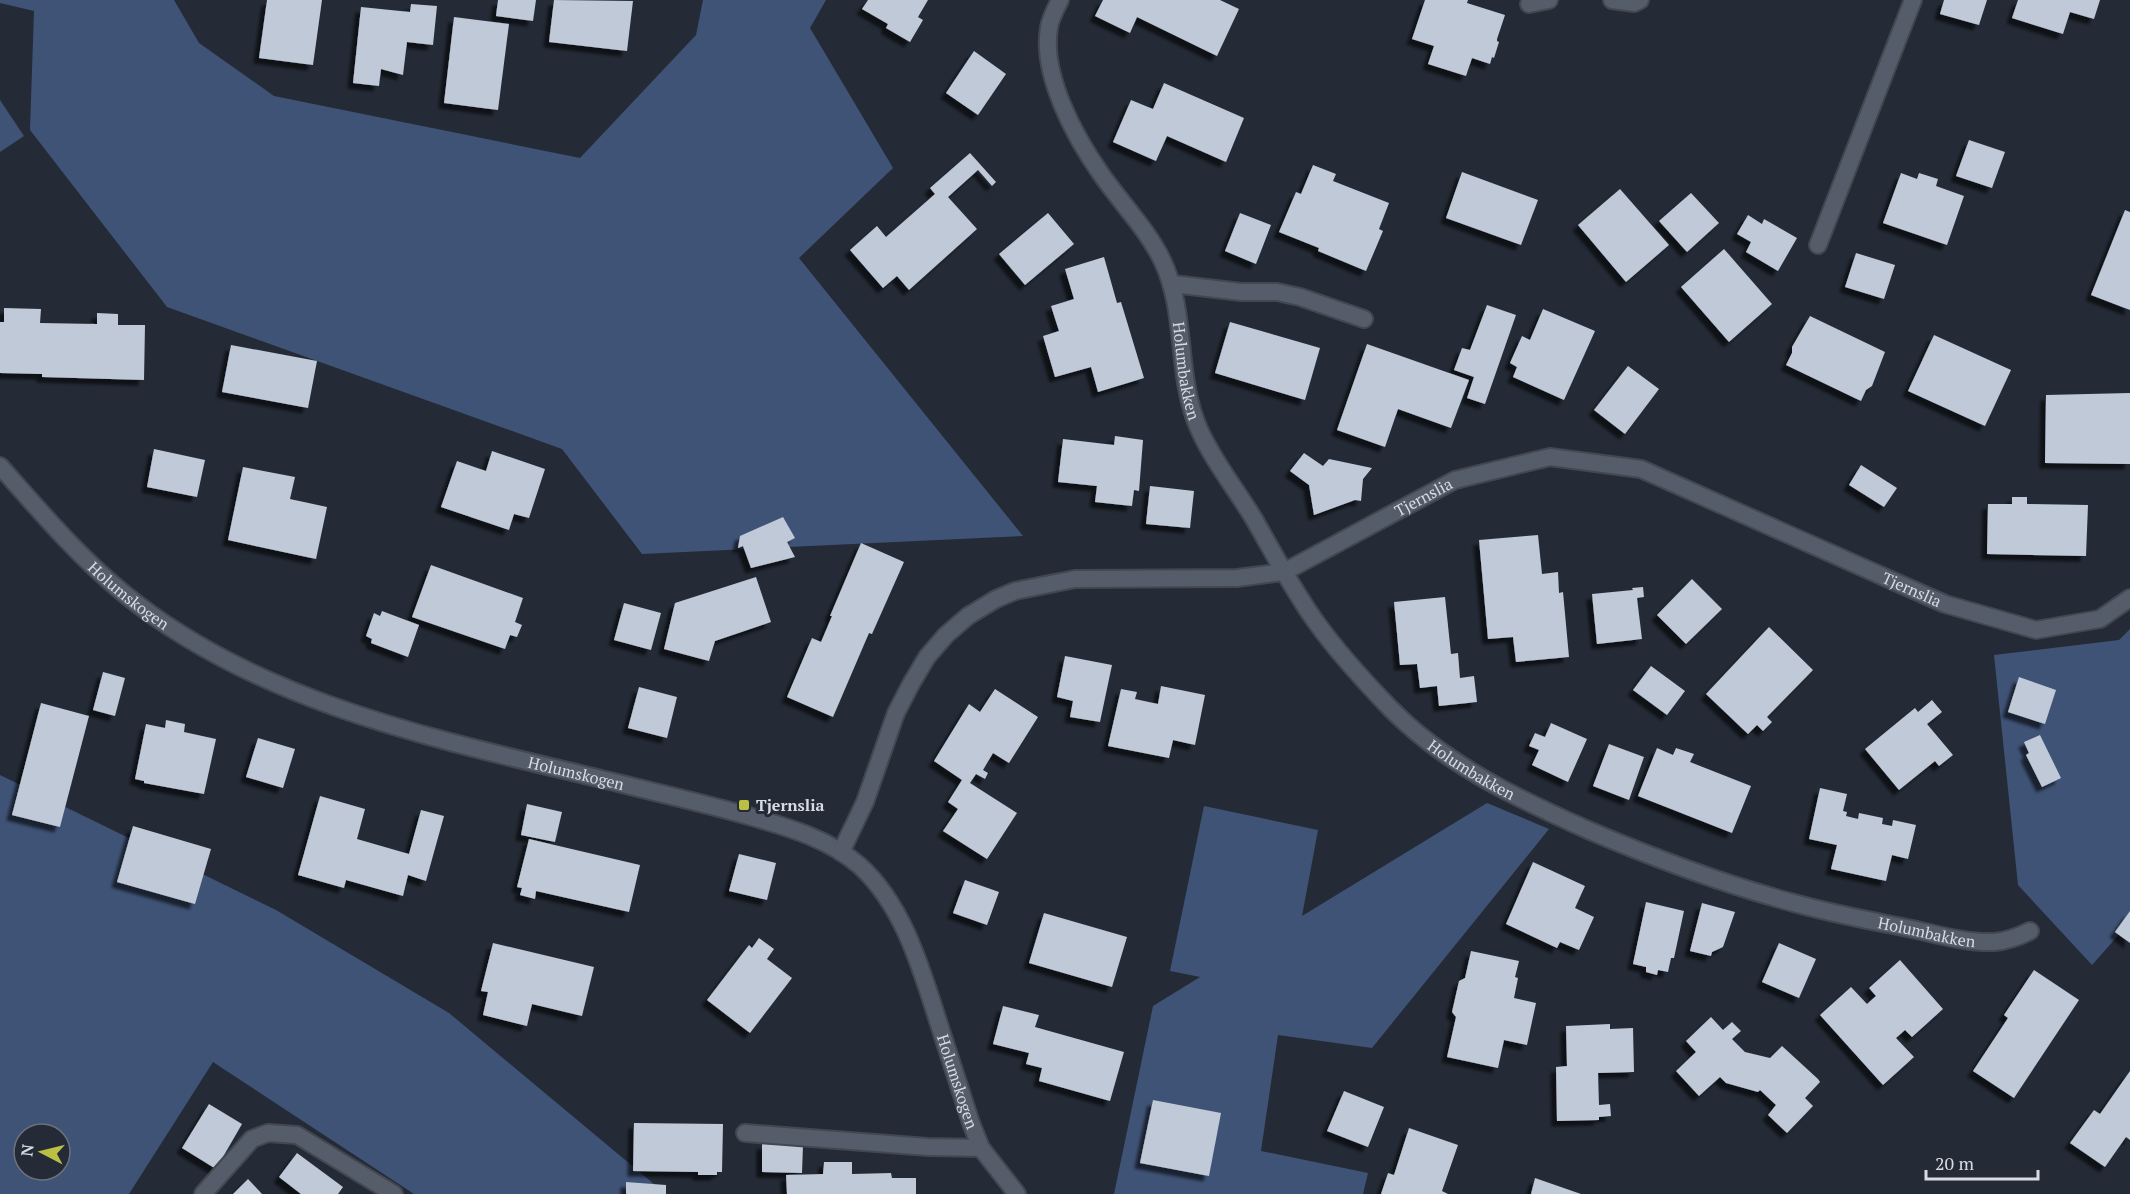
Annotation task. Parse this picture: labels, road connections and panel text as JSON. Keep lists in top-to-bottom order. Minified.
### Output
{"streets":{"street":["Holumbakken","Tjernslia","Holumskogen"]},"crossings":[["Holumbakken","Tjernslia"],["Tjernslia","Holumskogen"]],"places":{"transit":["Tjernslia"]},"scale_bar":"20 m","north":"left"}
